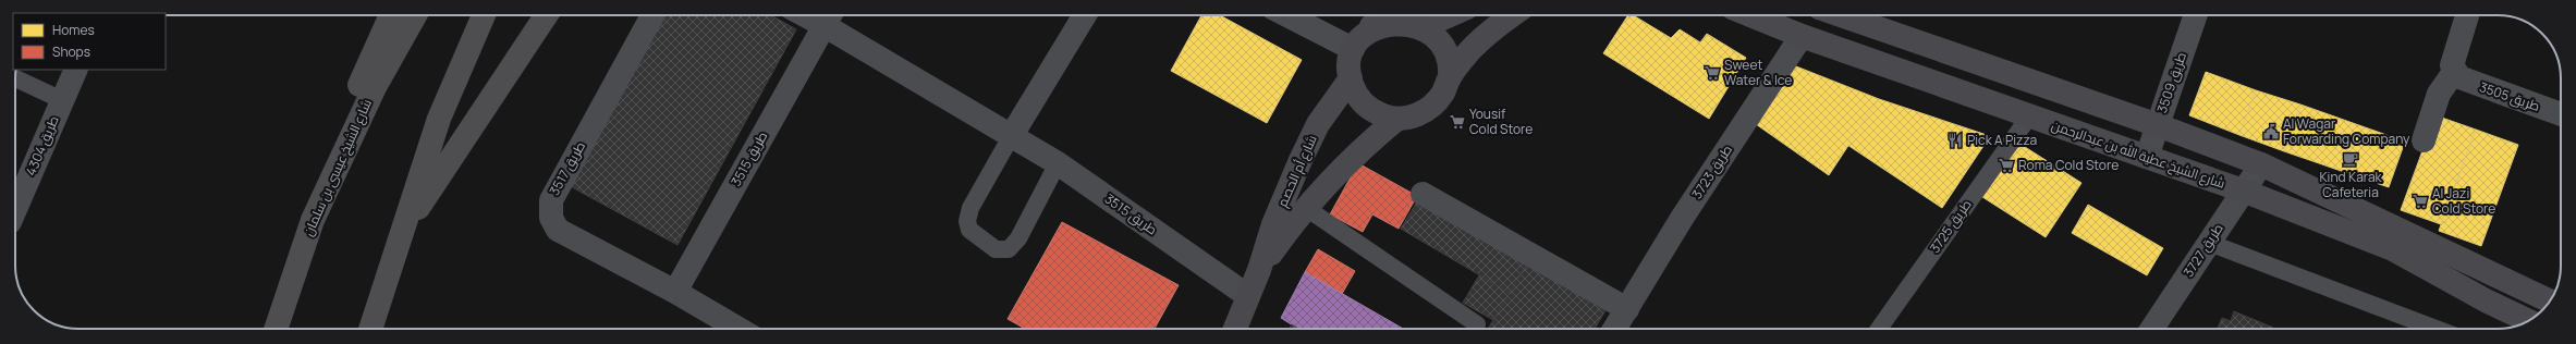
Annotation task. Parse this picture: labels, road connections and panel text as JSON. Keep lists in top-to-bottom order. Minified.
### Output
{"streets":{"highway":["شارع الشيخ عيسى بن سلمان"],"street":["طريق 3509","طريق 3505","طريق 4304","شارع الشيخ عطية الله بن عبدالرحمن","طريق 3515","طريق 3517","شارع أم الحصم","طريق 3723","طريق 3727"],"lane":["طريق 3725"]},"crossings":[["طريق 3509","شارع الشيخ عطية الله بن عبدالرحمن"],["شارع الشيخ عطية الله بن عبدالرحمن","طريق 3723"],["شارع الشيخ عطية الله بن عبدالرحمن","طريق 3725"],["شارع الشيخ عطية الله بن عبدالرحمن","طريق 3727"],["طريق 3515","طريق 3517"],["طريق 3515","شارع أم الحصم"]],"places":{"supermarket":["Sweet Water & Ice","Yousif Cold Store","Roma Cold Store","Al Jazi Cold Store"],"public building":["Al Wagar Forwarding Company"],"restaurant":["Pick A Pizza"],"cafe":["Kind Karak Cafeteria"]},"legend":["Homes","Shops"]}
